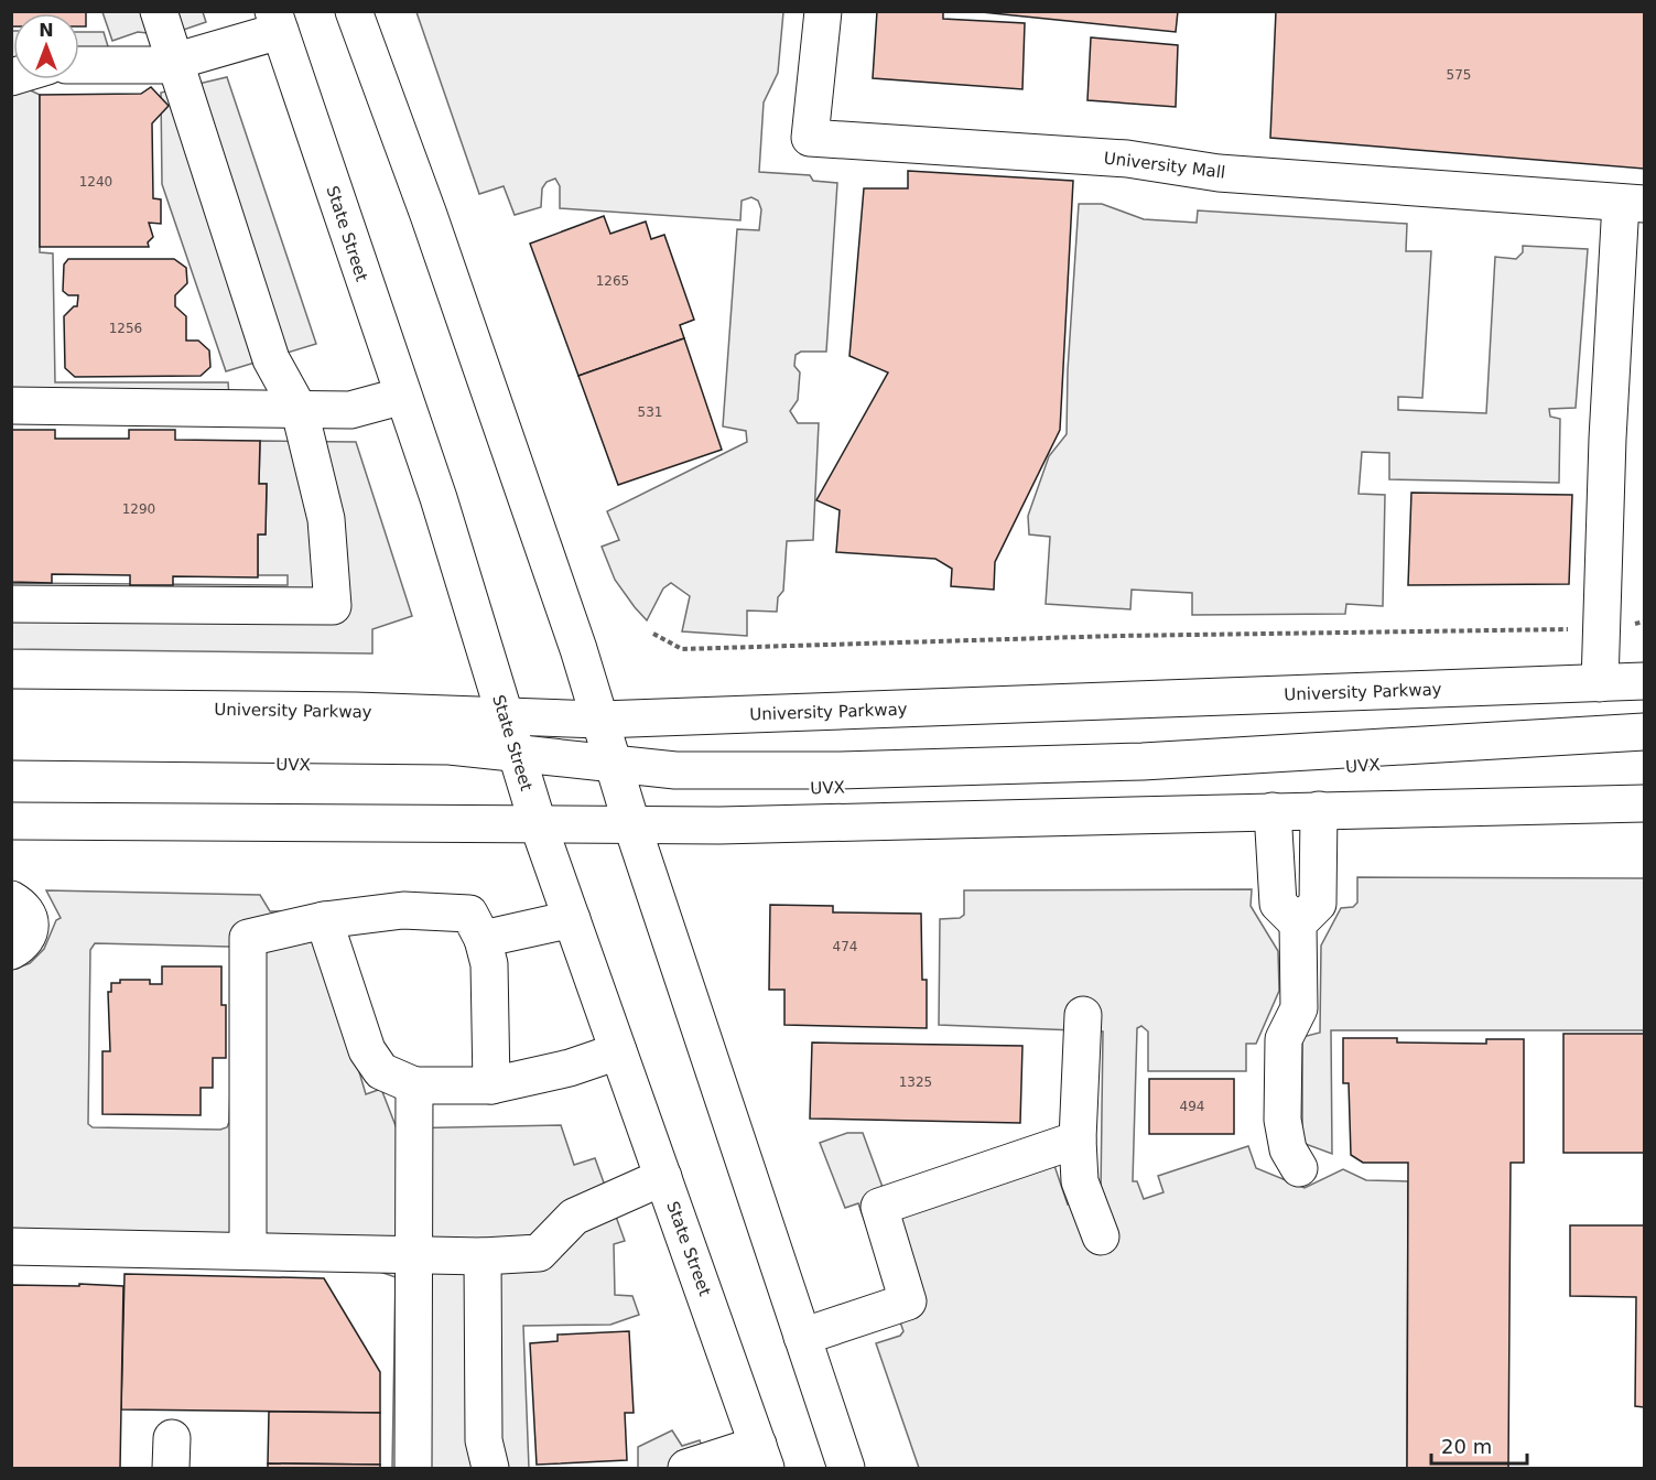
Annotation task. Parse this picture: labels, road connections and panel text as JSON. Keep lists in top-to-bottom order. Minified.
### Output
{"streets":{"main road":["University Mall","State Street","University Parkway","UVX"]},"crossings":[["State Street","University Parkway"],["State Street","UVX"]],"house_numbers":["575","1240","1265","1256","531","1290","474","1325","494"],"scale_bar":"20 m","north":"top"}
